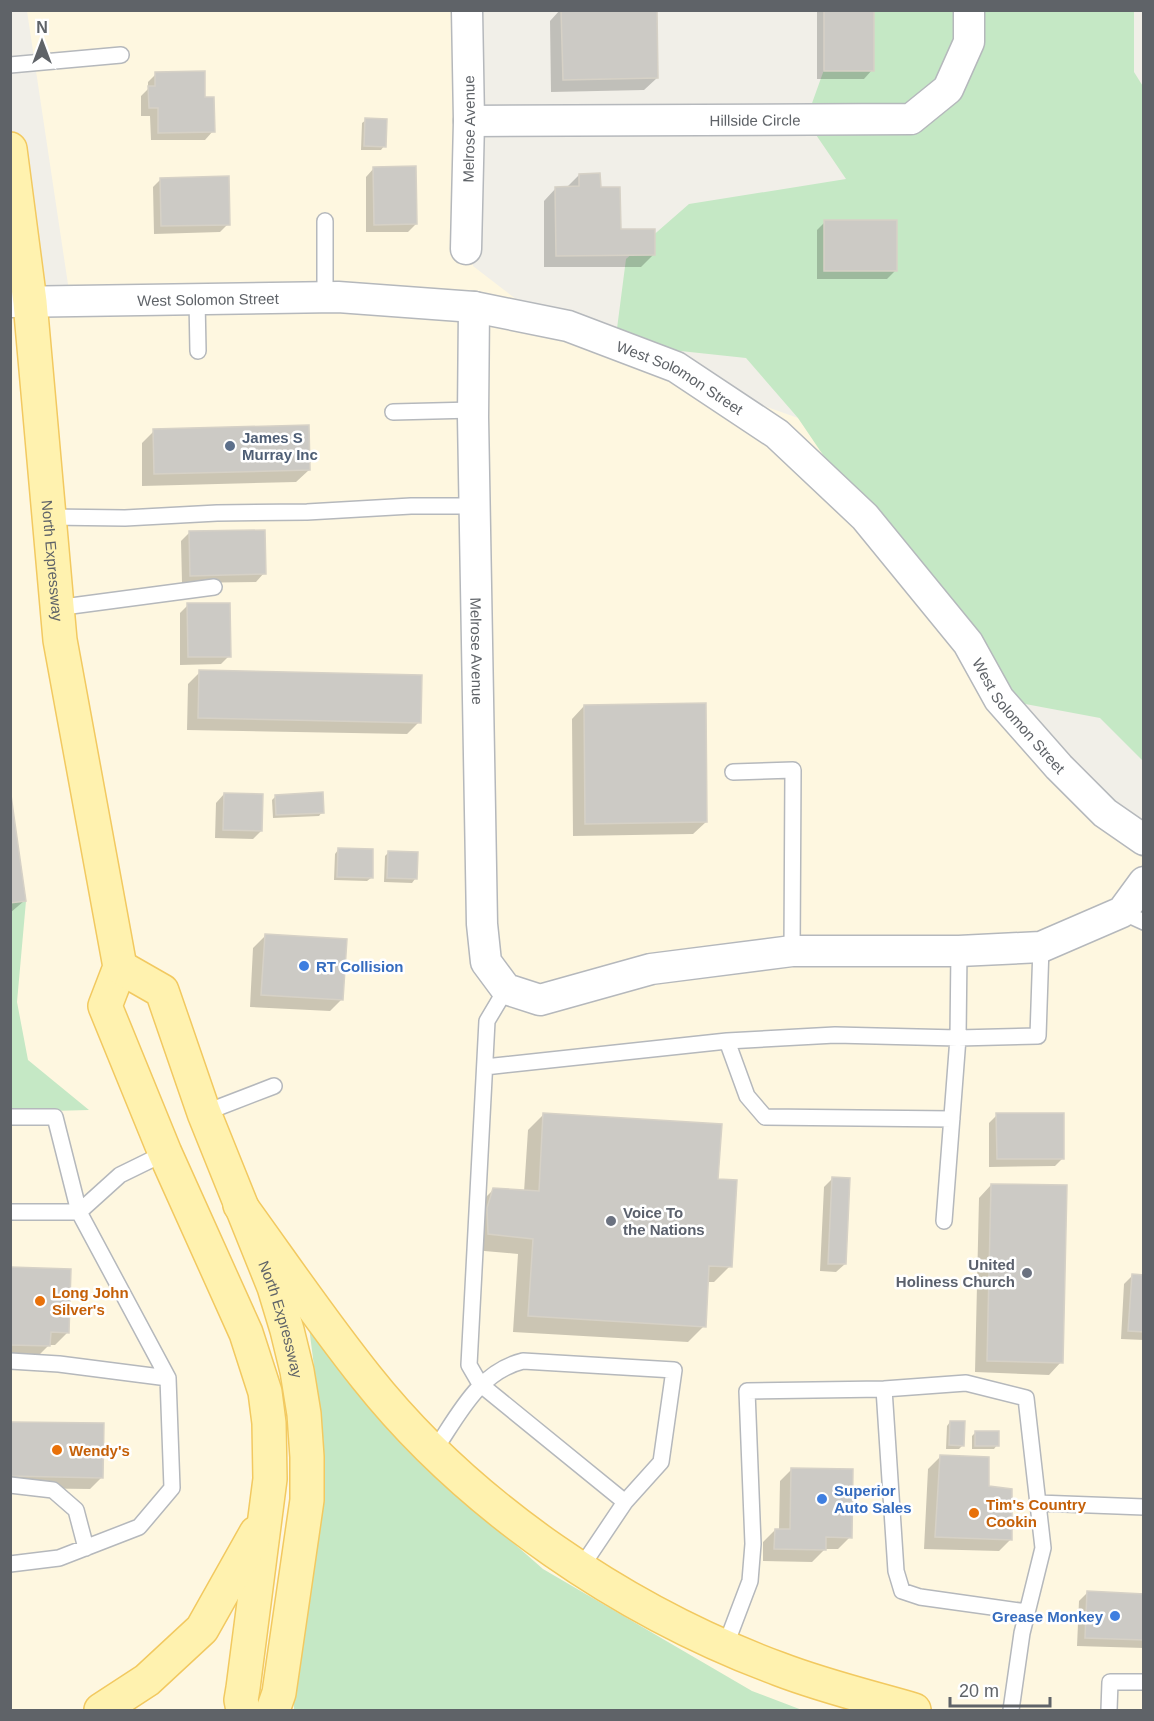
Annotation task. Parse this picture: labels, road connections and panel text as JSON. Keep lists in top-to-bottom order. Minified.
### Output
{"streets":{"main road":["North Expressway"],"street":["Hillside Circle","Melrose Avenue","West Solomon Street"]},"crossings":[["Hillside Circle","Melrose Avenue"],["Melrose Avenue","West Solomon Street"],["West Solomon Street","North Expressway"]],"places":["James S Murray Inc","RT Collision","Voice To the Nations","United Holiness Church","Long John Silver's","Wendy's","Superior Auto Sales","Tim's Country Cookin","Grease Monkey"],"scale_bar":"20 m","north":"top"}
